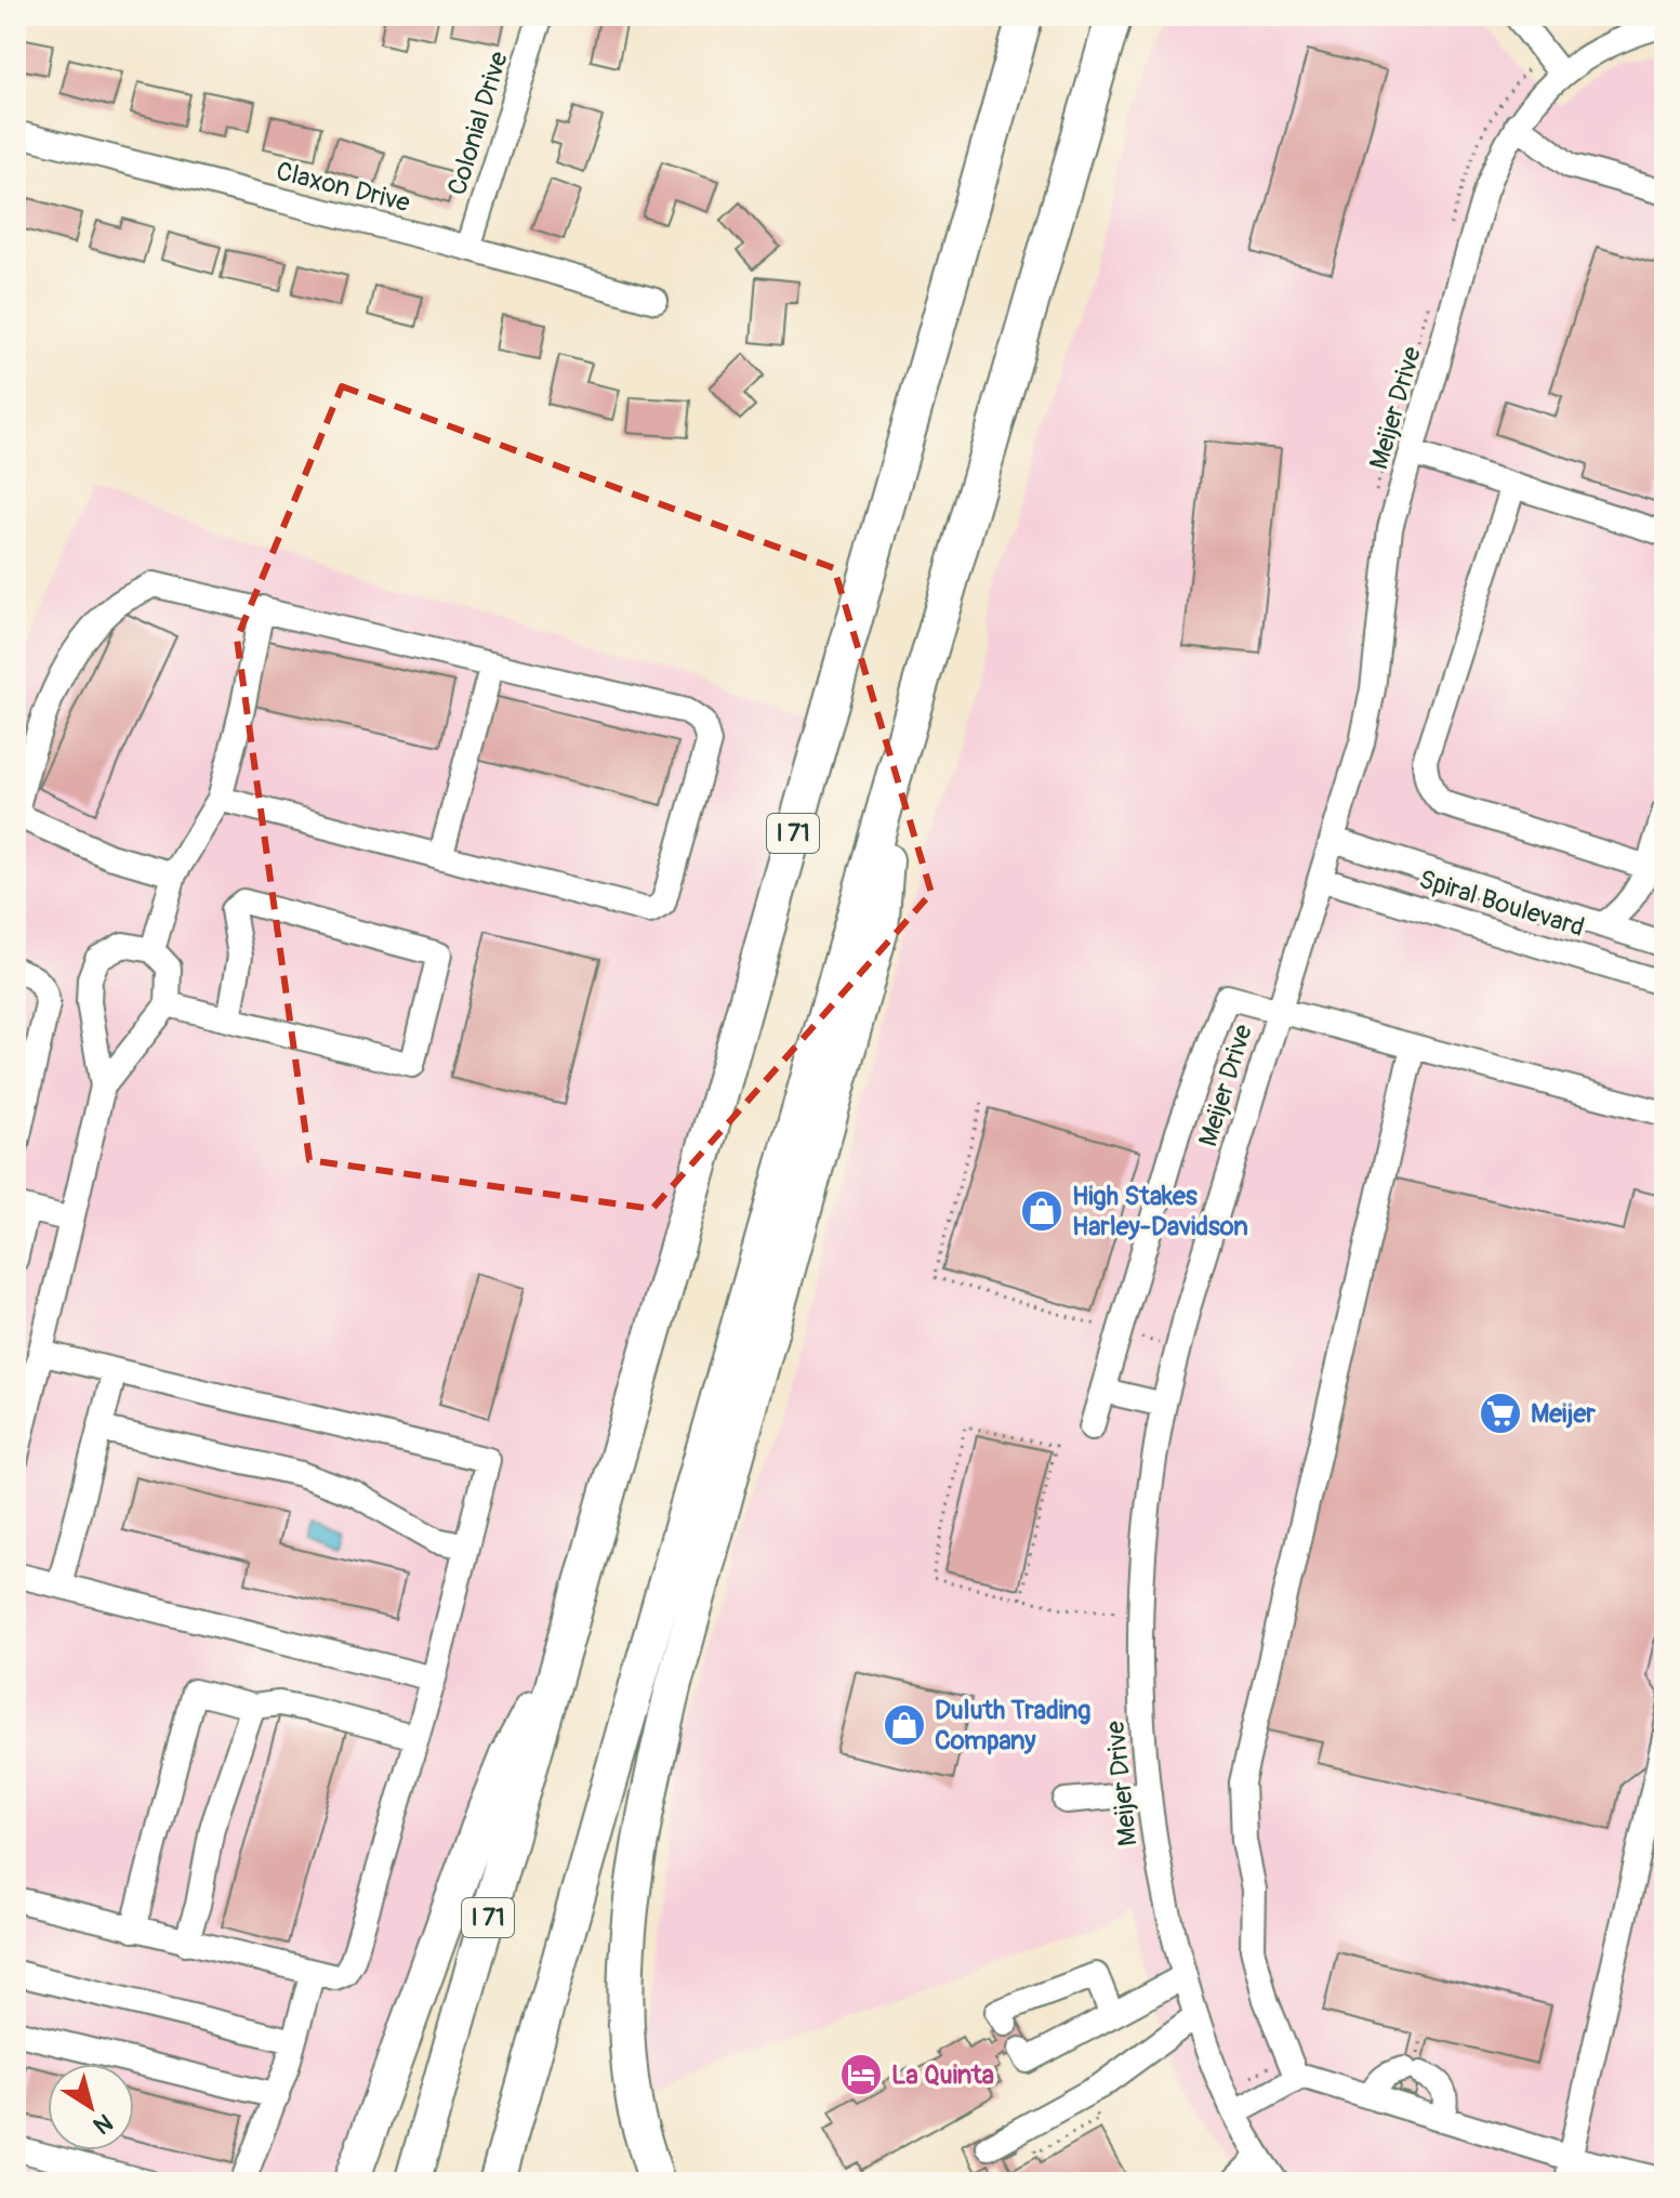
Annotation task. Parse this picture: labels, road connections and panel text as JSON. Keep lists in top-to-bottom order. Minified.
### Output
{"streets":{"highway":["I 71"],"street":["Colonial Drive","Claxon Drive","Meijer Drive","Spiral Boulevard"]},"crossings":[["Colonial Drive","Claxon Drive"],["Meijer Drive","Spiral Boulevard"]],"places":{"shop":["High Stakes Harley-Davidson","Duluth Trading Company"],"supermarket":["Meijer"],"hotel":["La Quinta"]},"north":"bottom right"}
